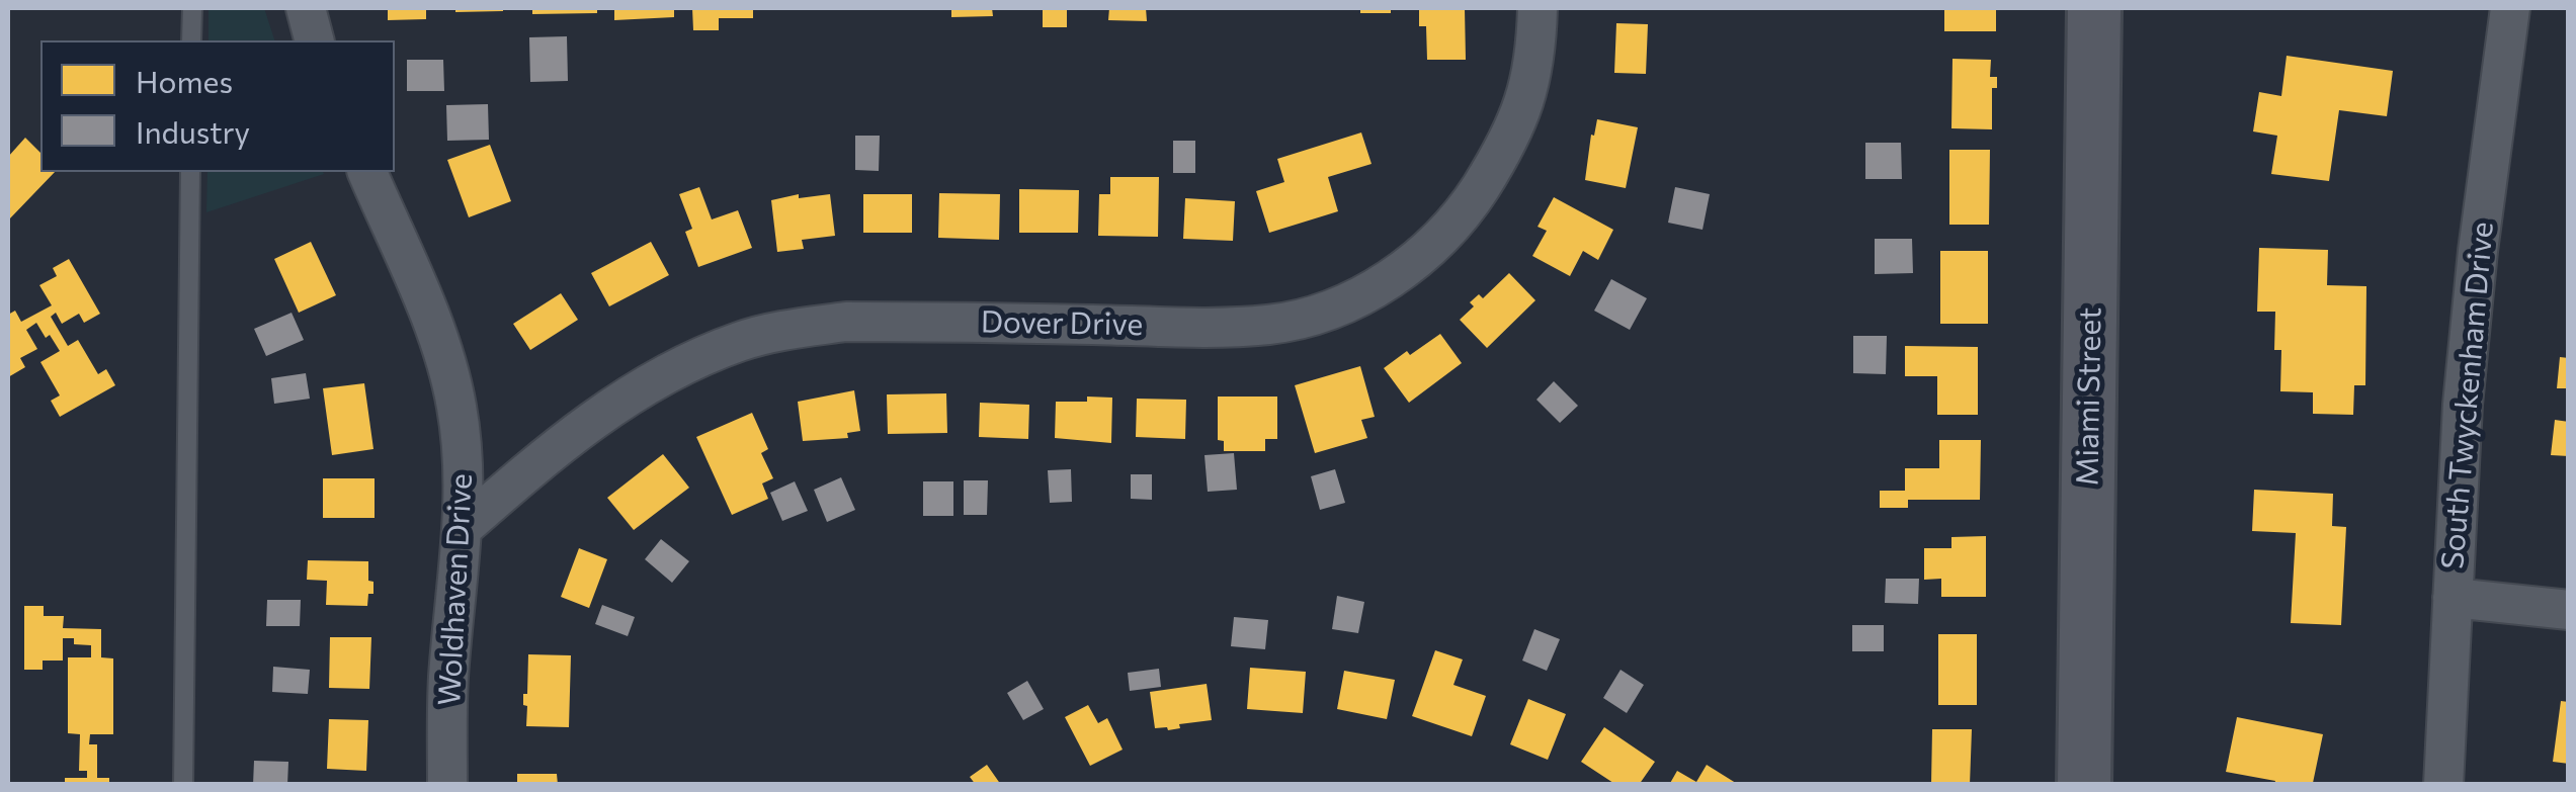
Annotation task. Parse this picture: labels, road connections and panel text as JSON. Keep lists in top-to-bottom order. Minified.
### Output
{"streets":{"street":["Dover Drive","South Twyckenham Drive","Miami Street","Woldhaven Drive"]},"crossings":[["Dover Drive","Woldhaven Drive"]],"legend":["Homes","Industry"]}
